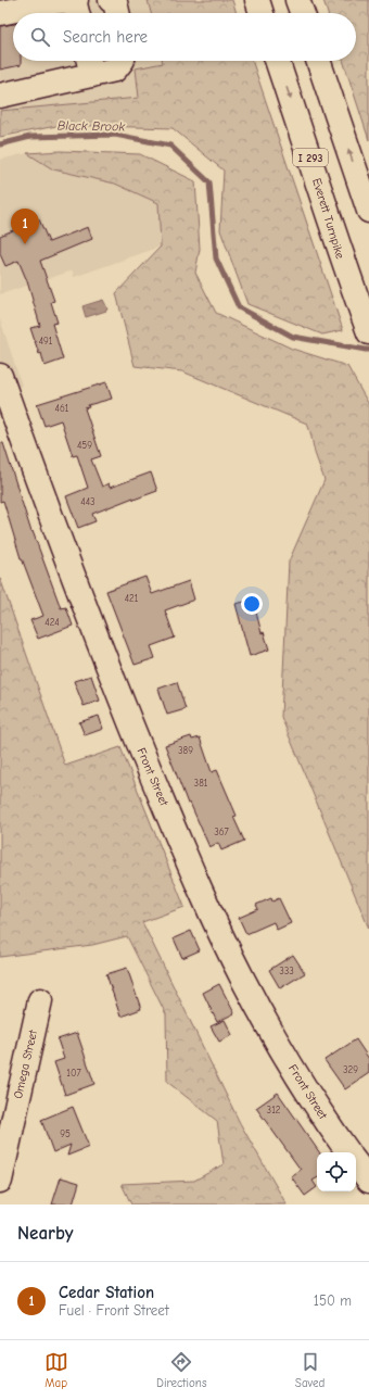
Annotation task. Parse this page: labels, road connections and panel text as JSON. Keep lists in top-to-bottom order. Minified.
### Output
{"streets":{"main road":["I 293","Everett Turnpike","Front Street","Omega Street"]},"water":["Black Brook"],"house_numbers":["491","461","459","443","421","424","389","381","367","333","329","107","312","95"],"page":{"search":"Search here","pins":"1","heading":"Nearby","list":[{"mark":"1","name":"Cedar Station","note":"Fuel · Front Street","value":"150 m"}],"nav":["Map","Directions","Saved"]}}
